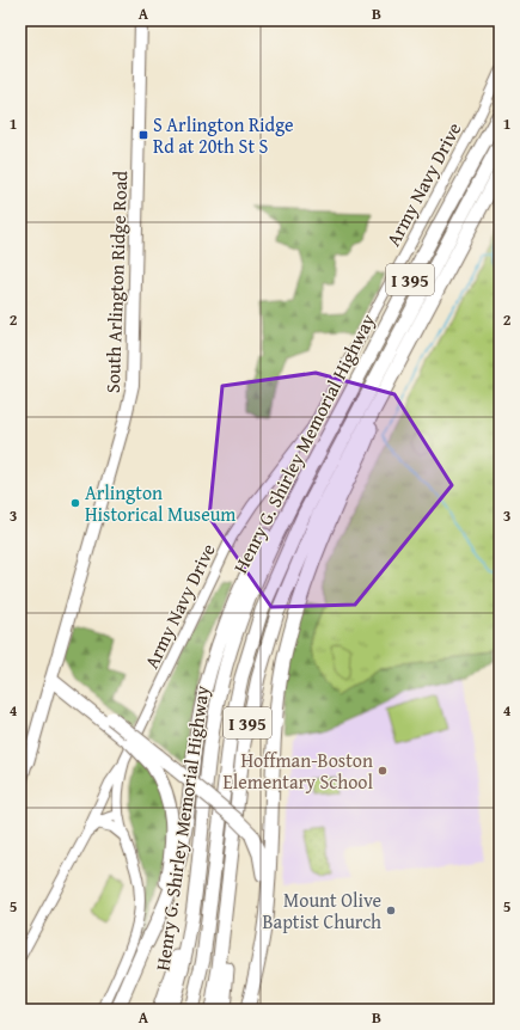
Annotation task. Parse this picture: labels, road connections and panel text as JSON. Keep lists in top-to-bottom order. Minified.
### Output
{"streets":{"highway":["I 395","Henry G. Shirley Memorial Highway"],"main road":["South Arlington Ridge Road"],"street":["Army Navy Drive"]},"places":{"transit":["S Arlington Ridge Rd at 20th St S"],"other":["Arlington Historical Museum","Hoffman-Boston Elementary School","Mount Olive Baptist Church"]},"grid":{"columns":["A","B"],"rows":["1","2","3","4","5"]}}
